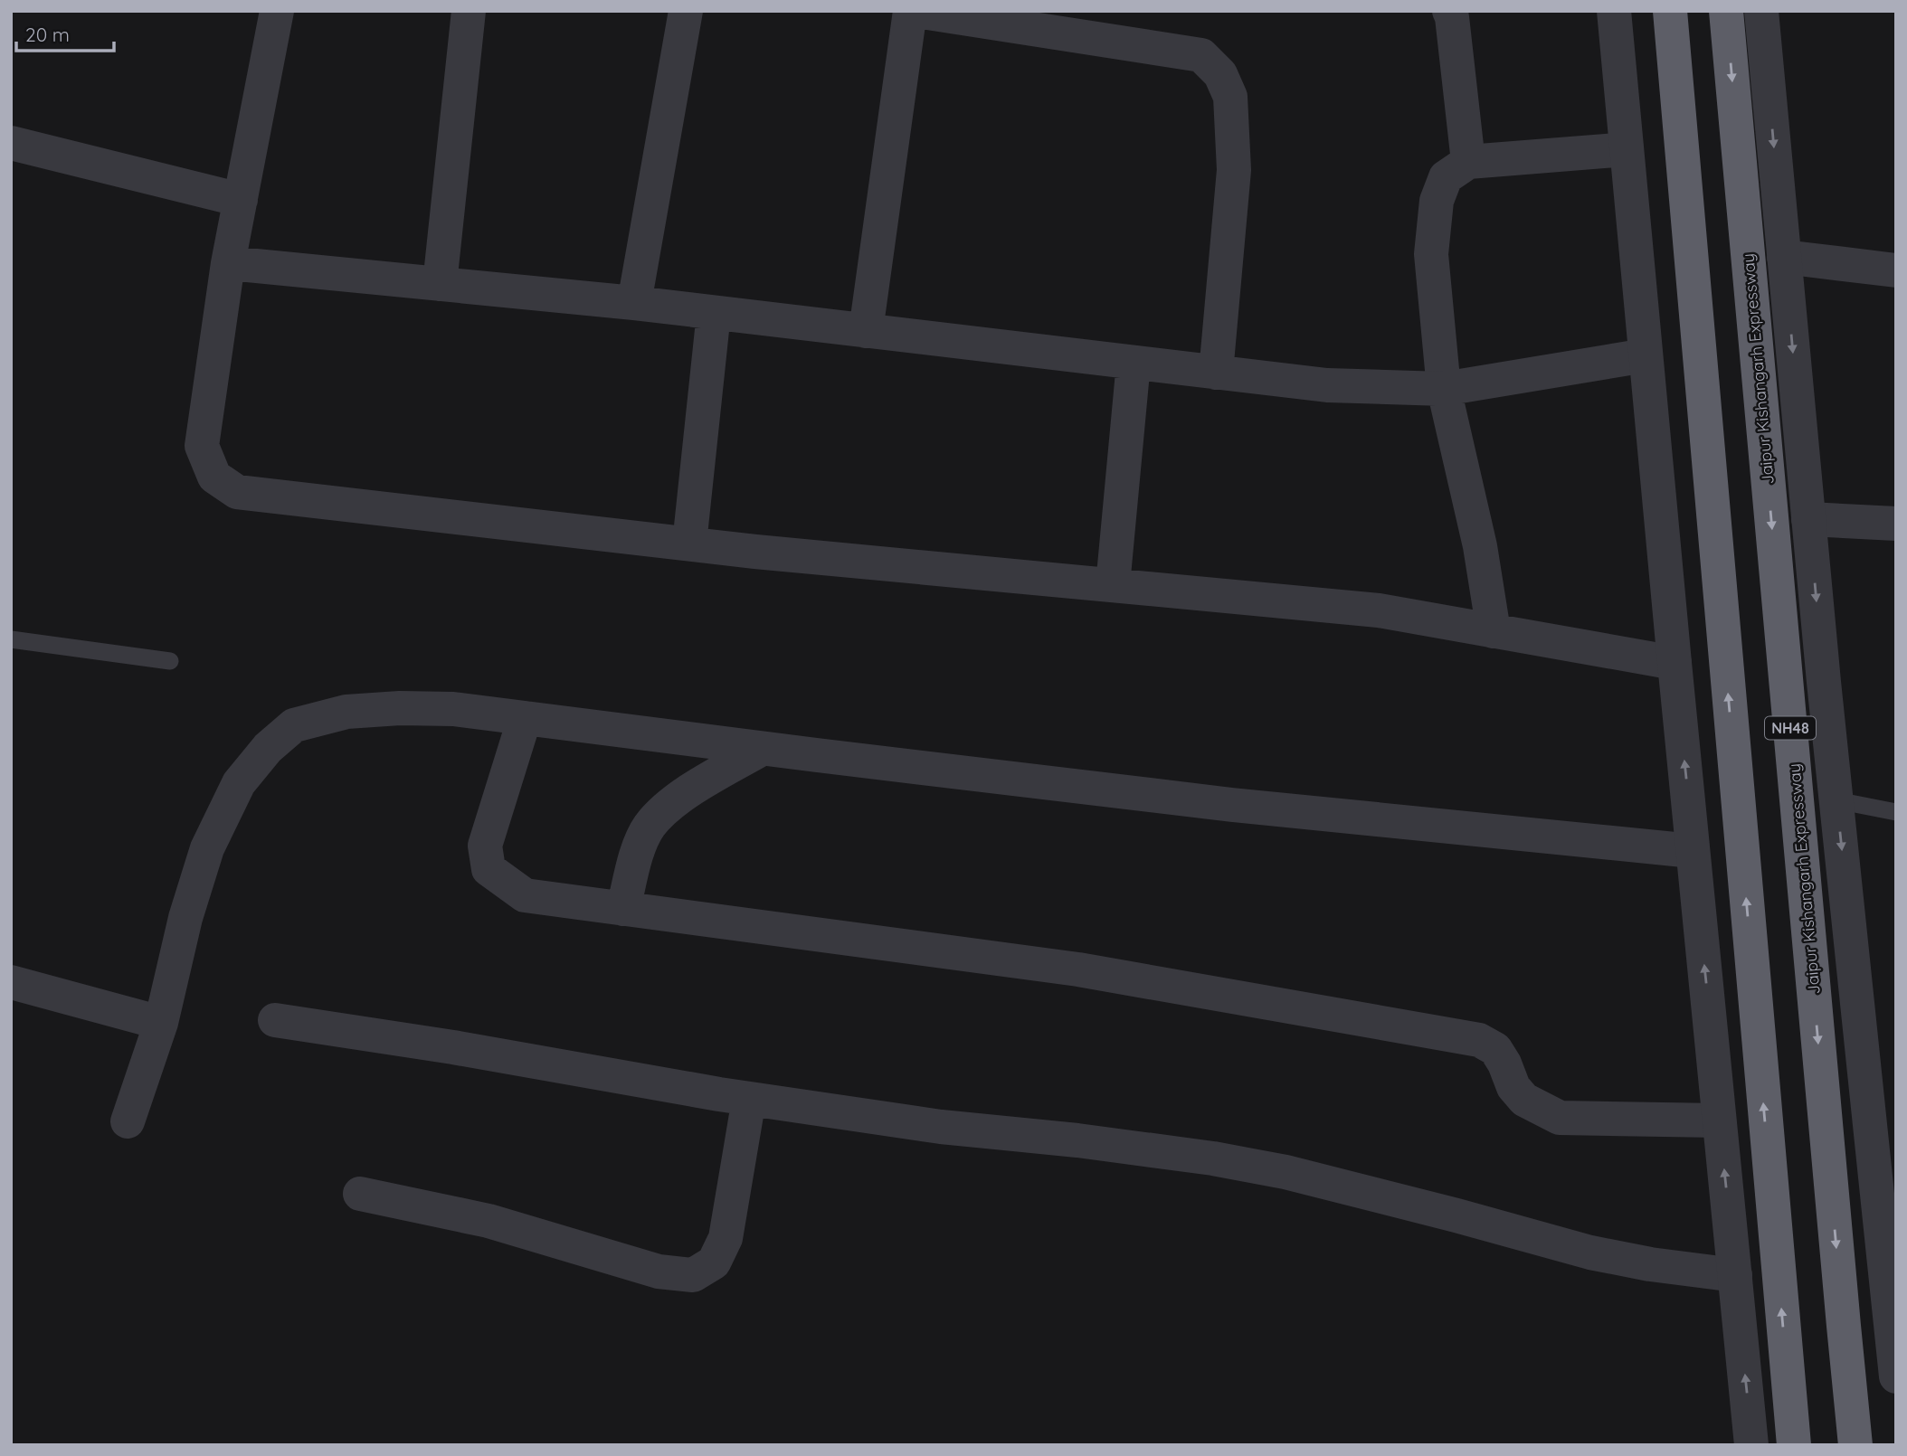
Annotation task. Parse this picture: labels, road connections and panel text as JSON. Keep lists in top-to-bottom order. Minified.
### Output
{"streets":{"highway":["Jaipur Kishangarh Expressway","NH48"]},"scale_bar":"20 m"}
